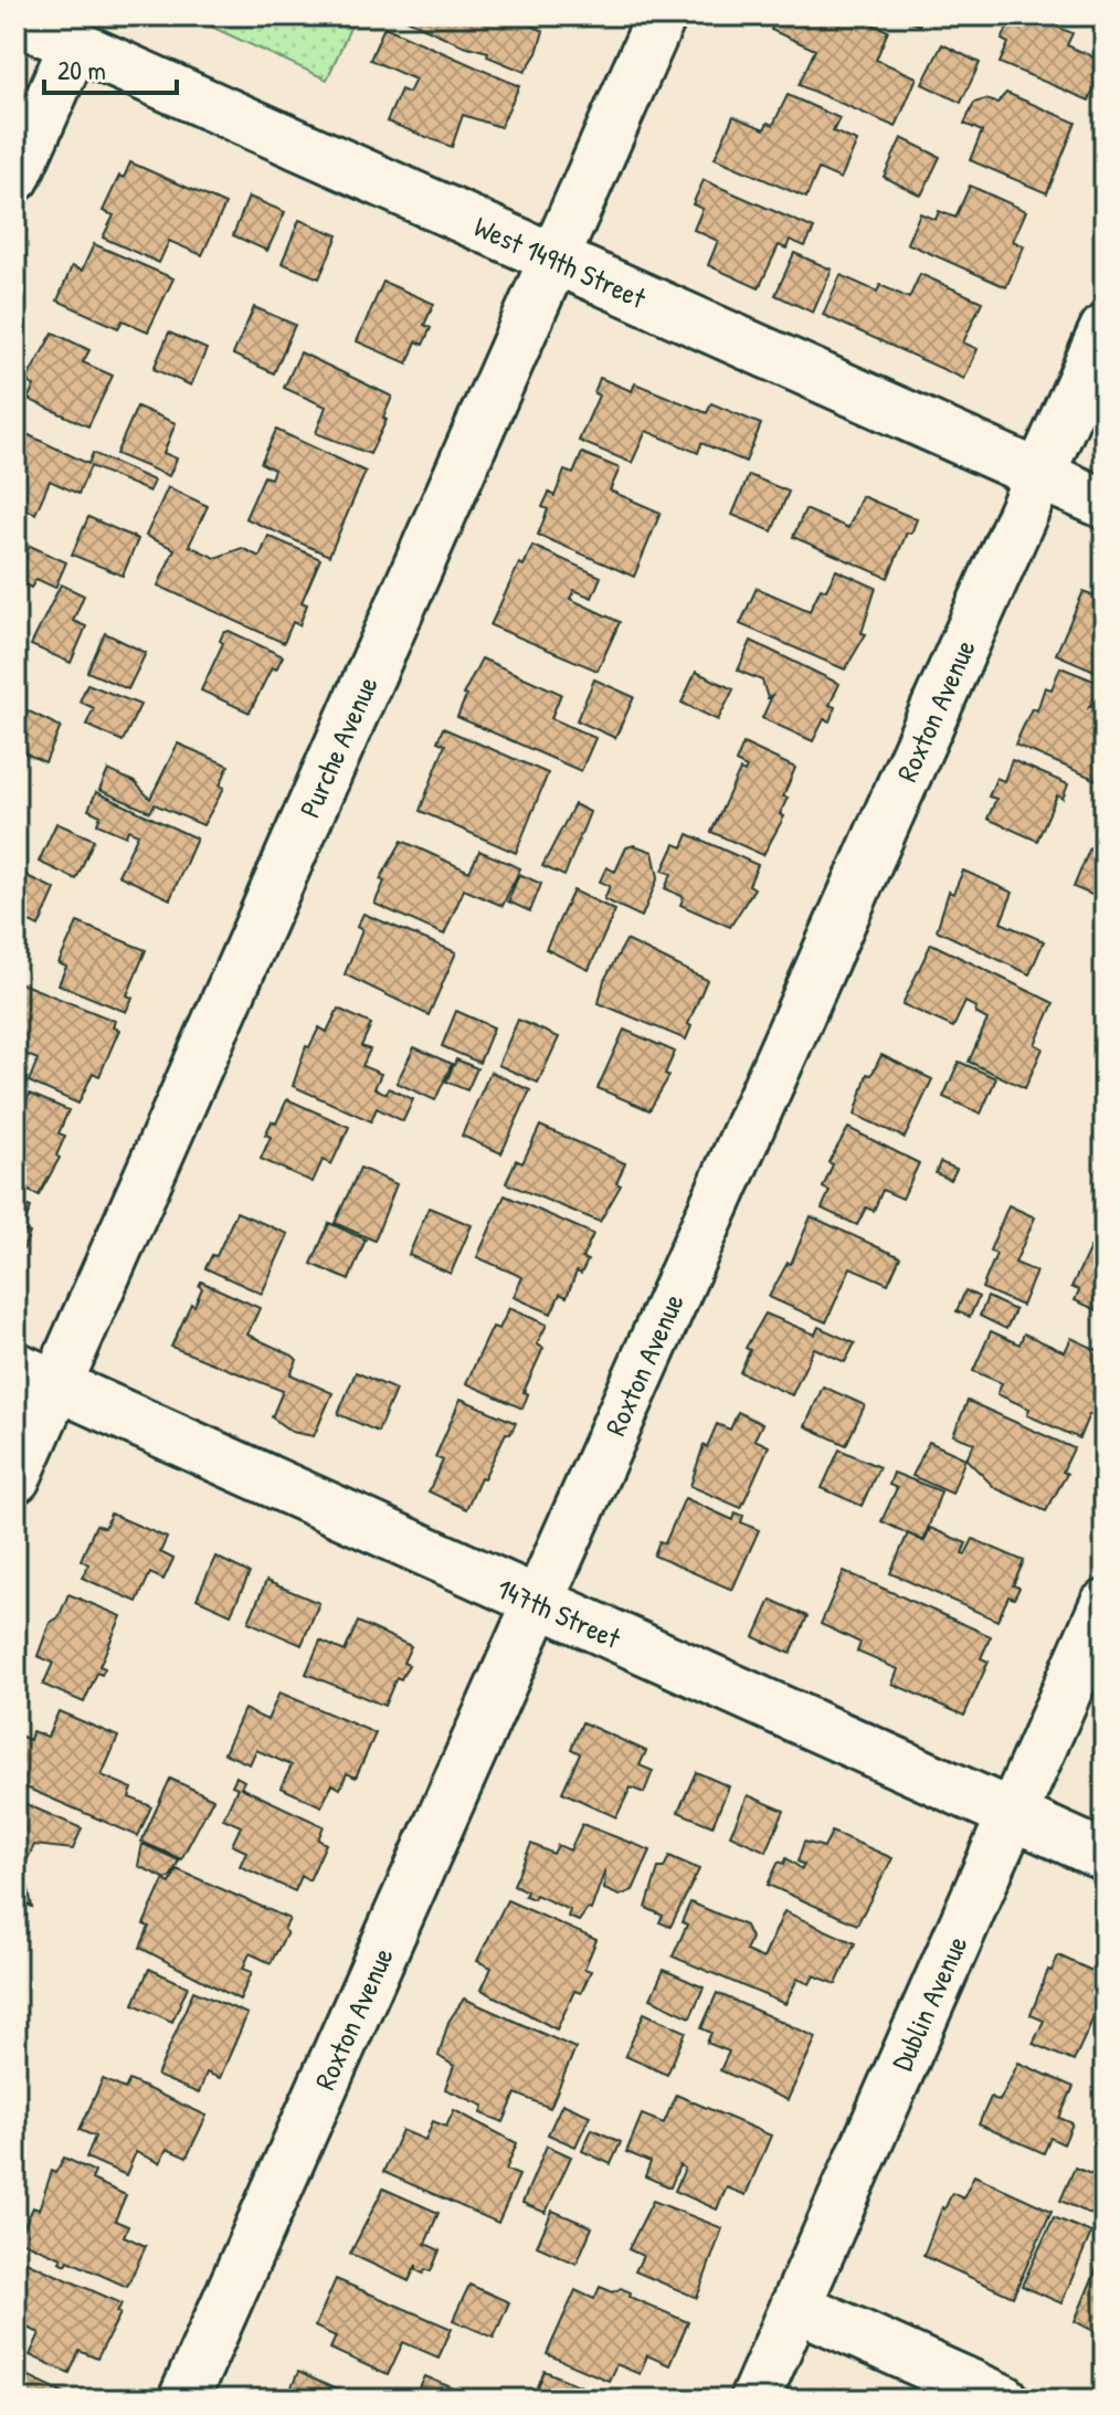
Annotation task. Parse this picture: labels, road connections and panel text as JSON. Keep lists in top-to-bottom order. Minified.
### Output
{"streets":{"street":["West 149th Street","Roxton Avenue","Purche Avenue","147th Street","Dublin Avenue"]},"crossings":[["West 149th Street","Roxton Avenue"],["West 149th Street","Purche Avenue"],["Roxton Avenue","147th Street"],["Purche Avenue","147th Street"],["147th Street","Dublin Avenue"]],"scale_bar":"20 m"}
